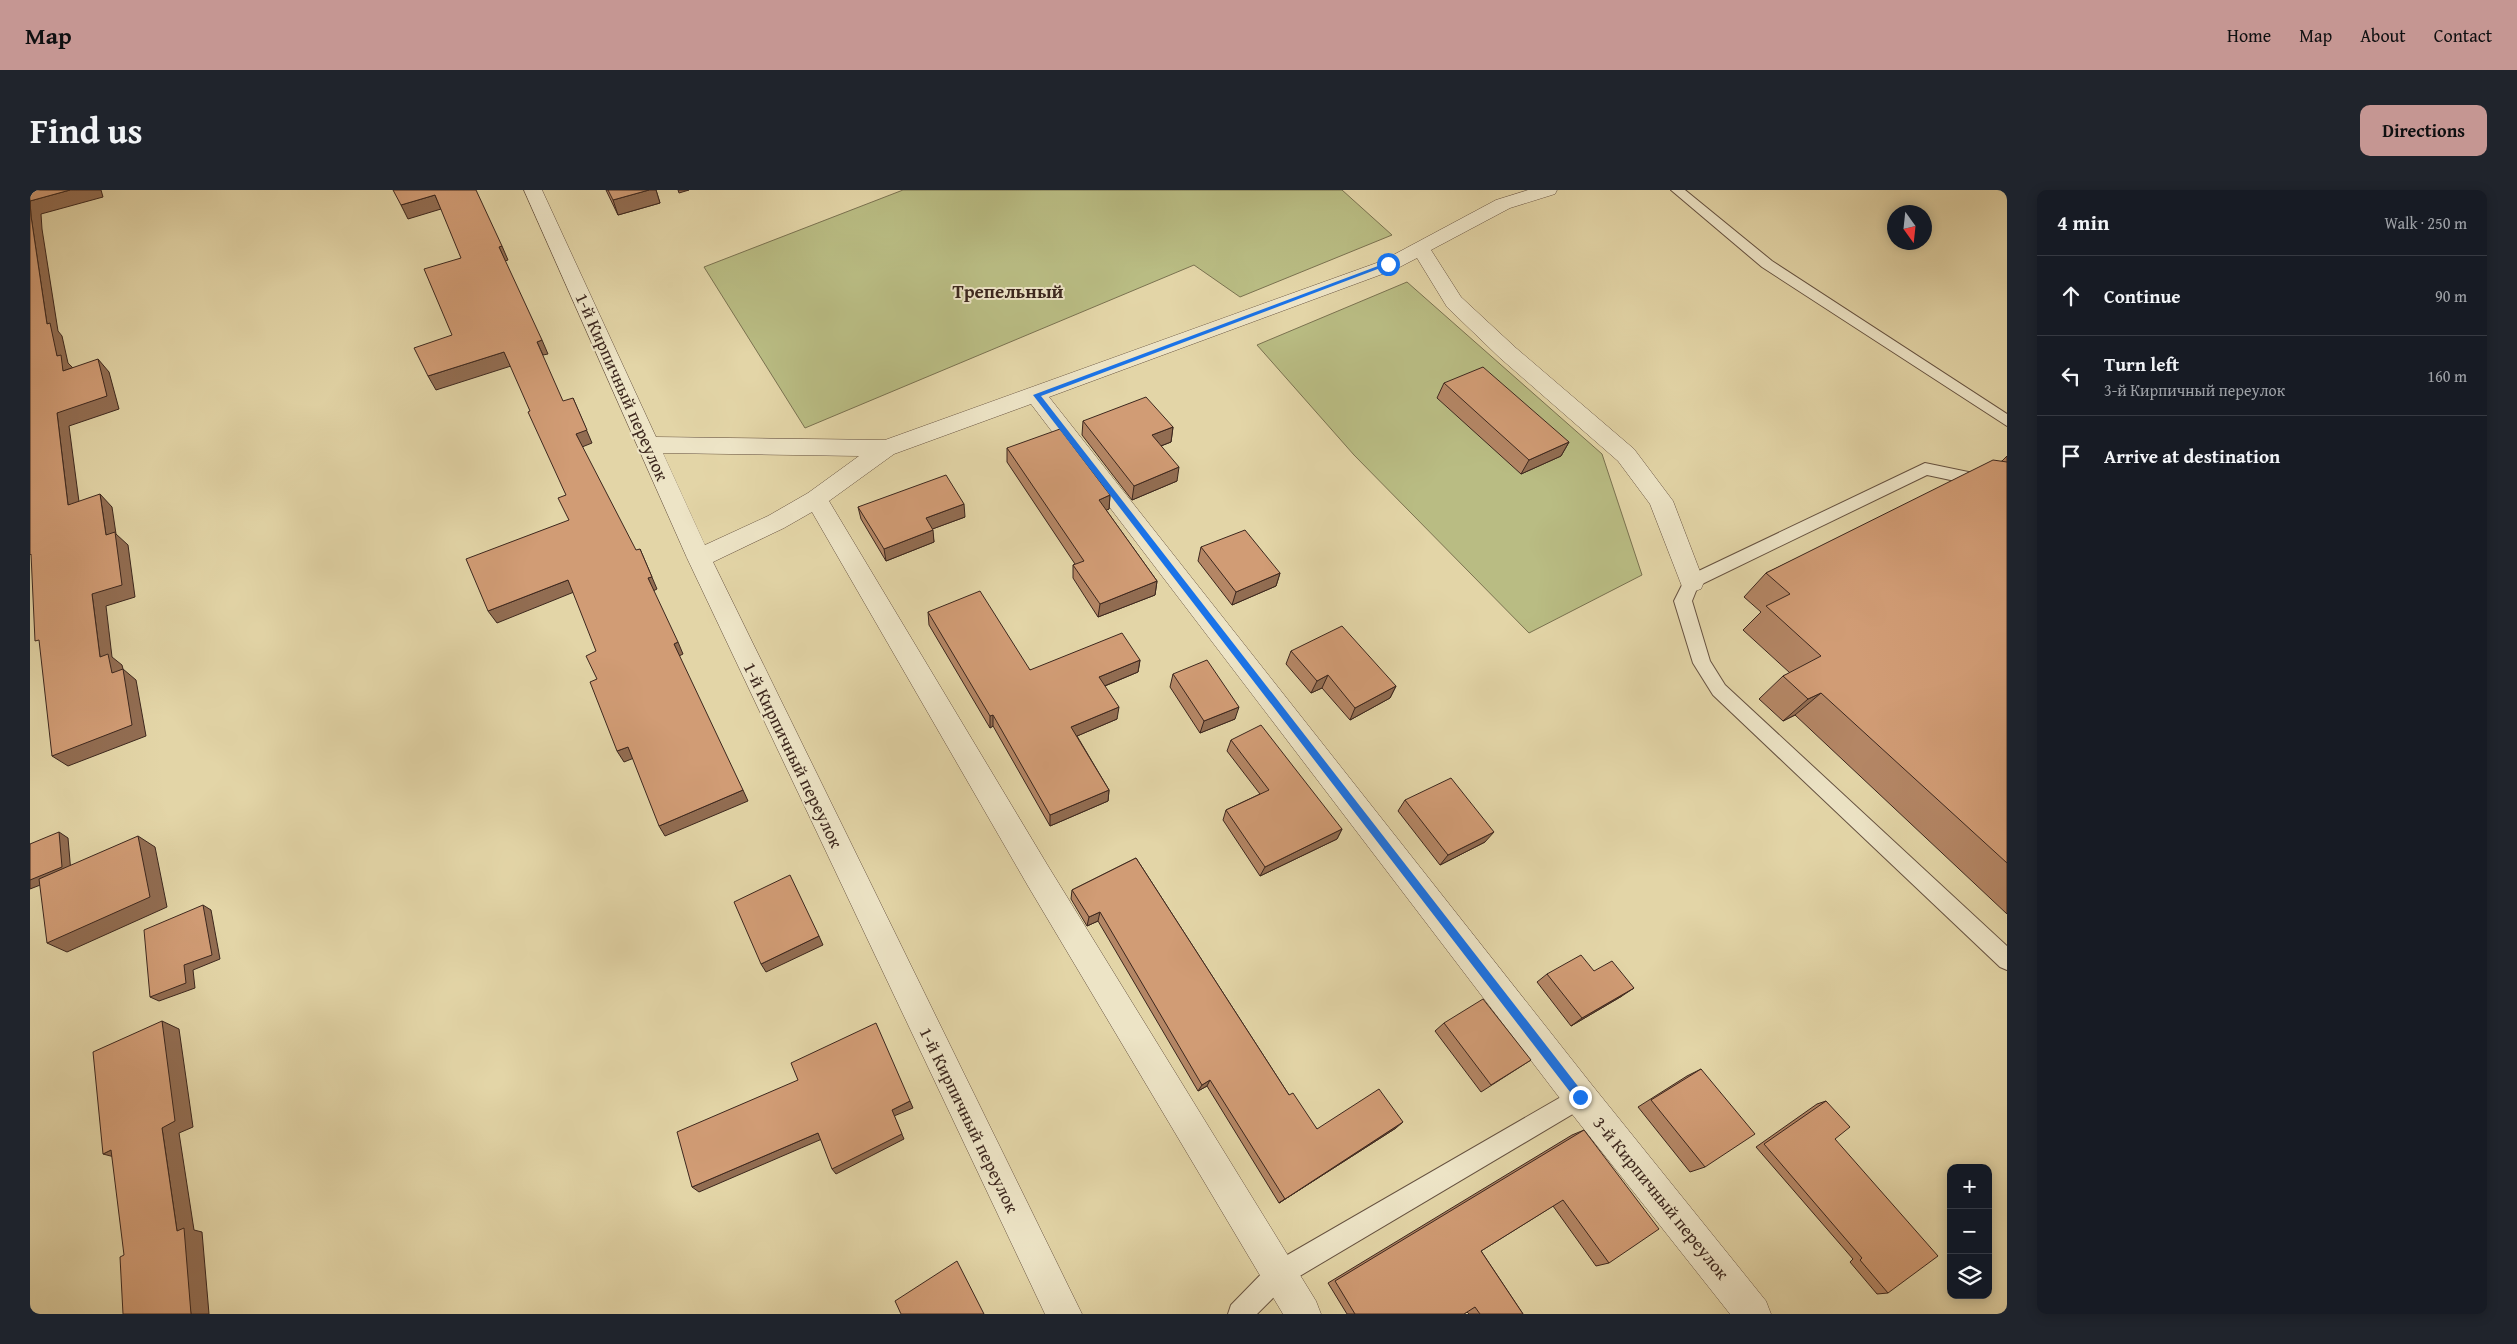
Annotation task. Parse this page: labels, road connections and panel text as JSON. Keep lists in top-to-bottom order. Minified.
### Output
{"streets":{"street":["1-й Кирпичный переулок","3-й Кирпичный переулок"]},"districts":["Трепельный"],"north":"bottom","page":{"header":"Map","nav":["Home","Map","About","Contact"],"title":"Find us","buttons":"Directions","heading":["4 min","Walk · 250 m"],"list":[["Continue","90 m"],["Turn left","3-й Кирпичный переулок","160 m"],"Arrive at destination"],"map_buttons":["+","−"]}}
